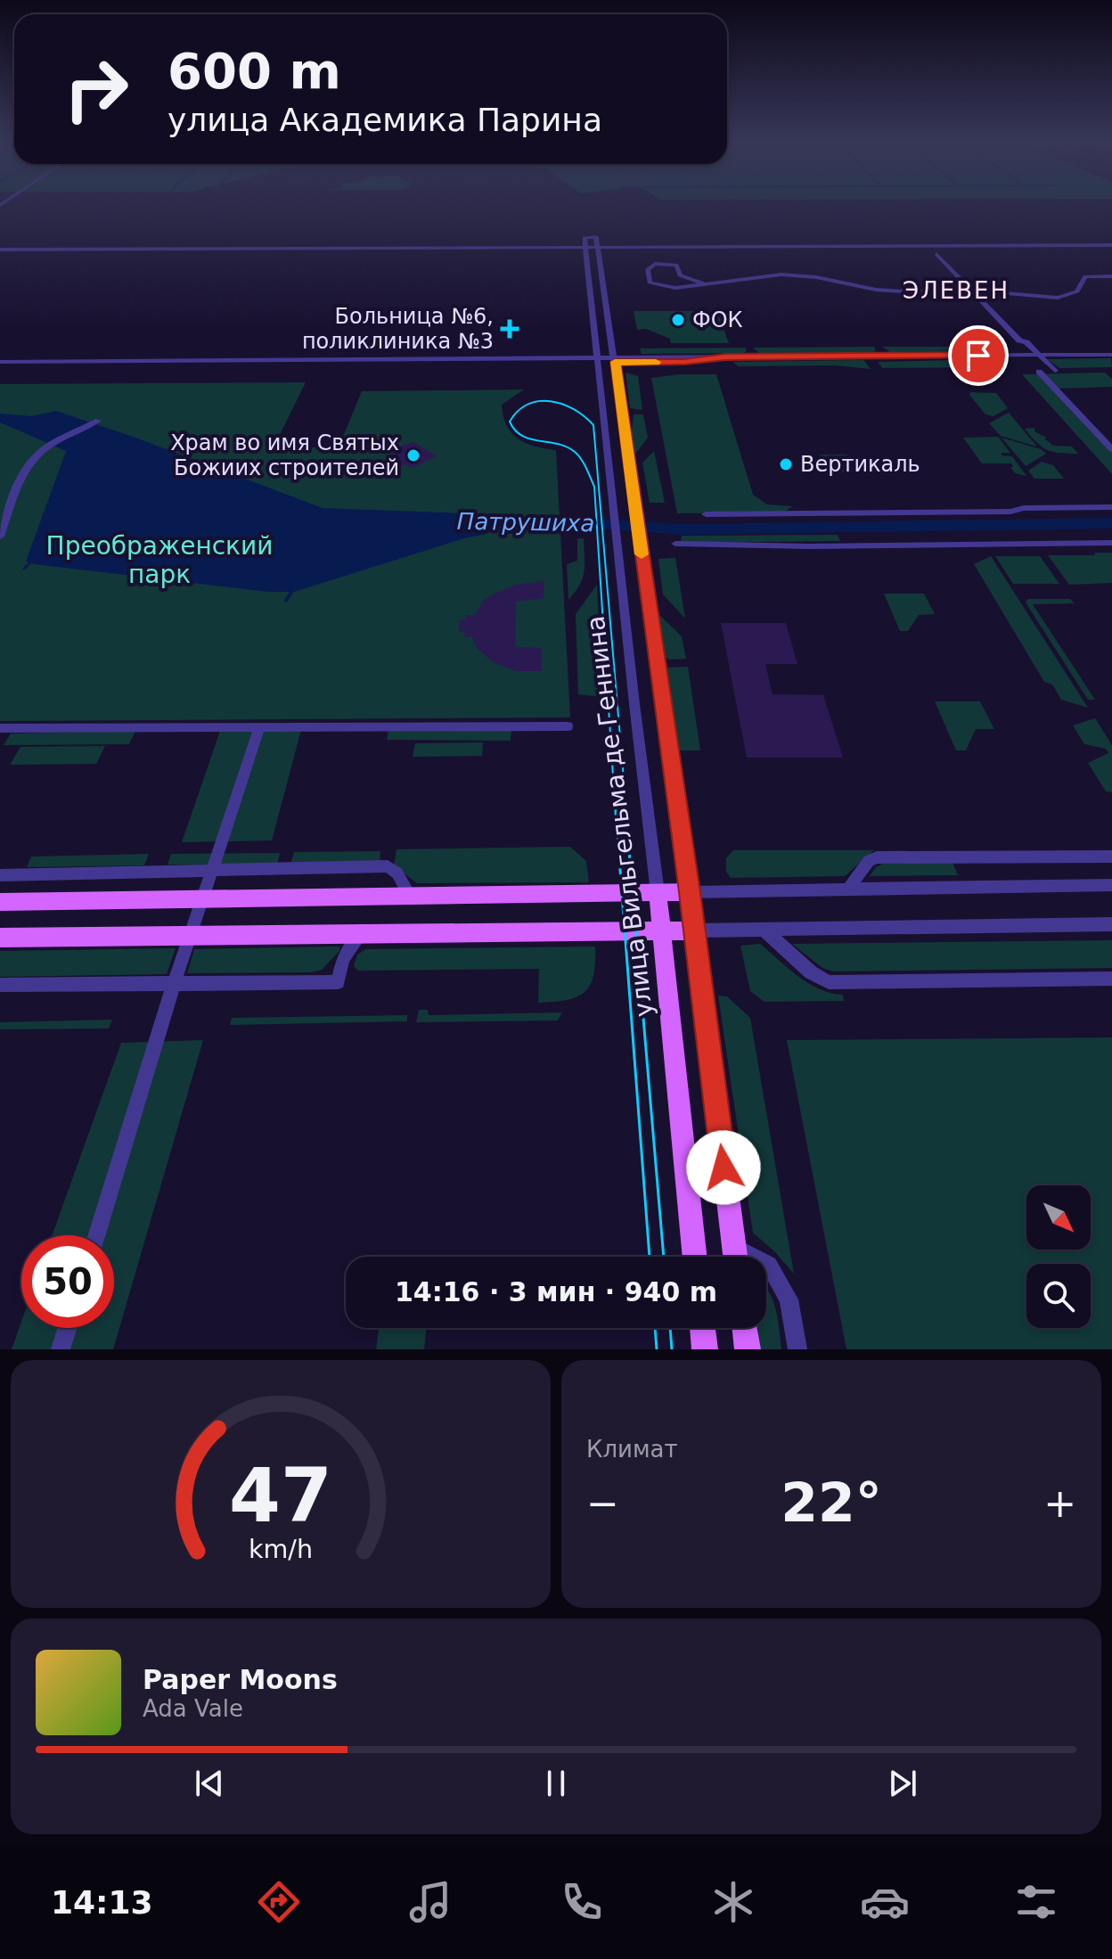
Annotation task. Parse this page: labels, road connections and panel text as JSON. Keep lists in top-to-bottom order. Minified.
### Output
{"streets":{"main road":["улица Вильгельма де Геннина"]},"districts":["ЭЛЕВЕН"],"water":["Патрушиха"],"parks":["Преображенский парк"],"places":{"other":["ФОК","Храм во имя Святых Божиих строителей","Вертикаль"],"health":["Больница №6, поликлиника №3"]},"north":"bottom right","page":{"turn":["600 m","улица Академика Парина"],"limit":"50","trip":"14:16 · 3 мин · 940 m","tile":"Климат","heat":["−","22°","+"],"song":["Paper Moons","Ada Vale"],"tabs":"14:13","gauge":["47","km/h"]}}
